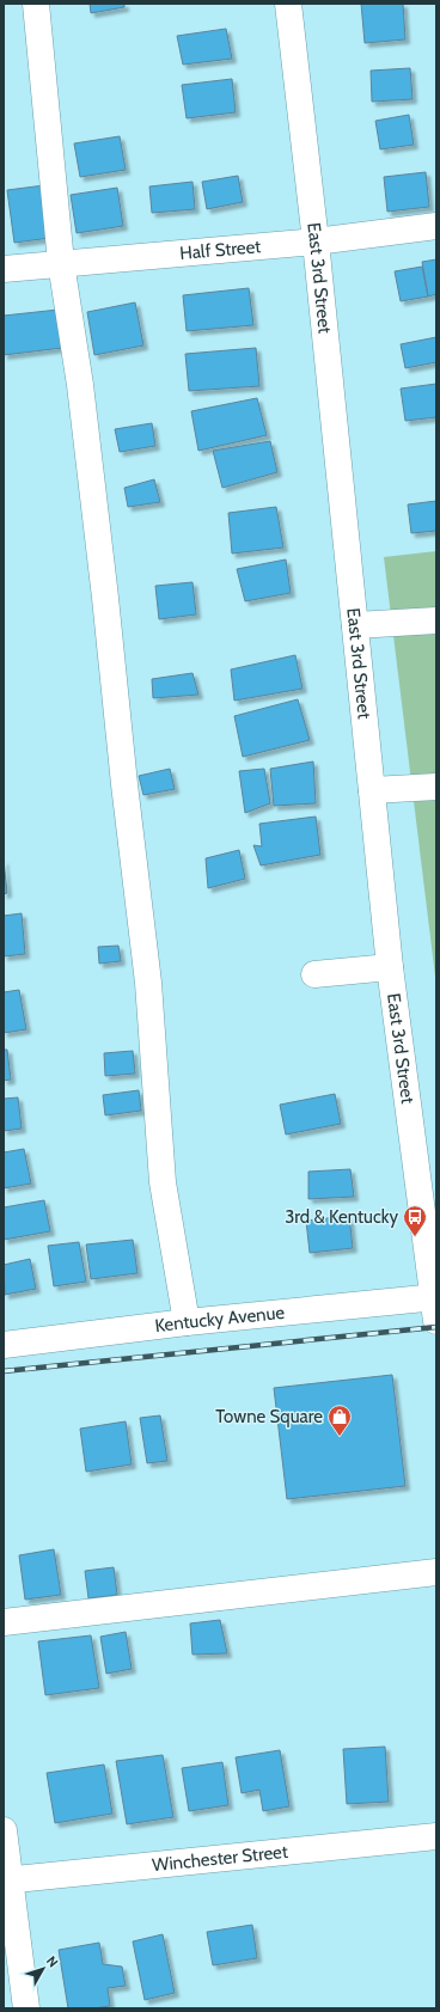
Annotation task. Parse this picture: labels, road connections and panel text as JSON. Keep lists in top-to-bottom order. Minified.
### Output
{"streets":{"street":["Half Street","East 3rd Street","Kentucky Avenue","Winchester Street"]},"crossings":[["Half Street","East 3rd Street"],["East 3rd Street","Kentucky Avenue"]],"places":{"bus stop":["3rd & Kentucky"],"shop":["Towne Square"]},"north":"top right"}
